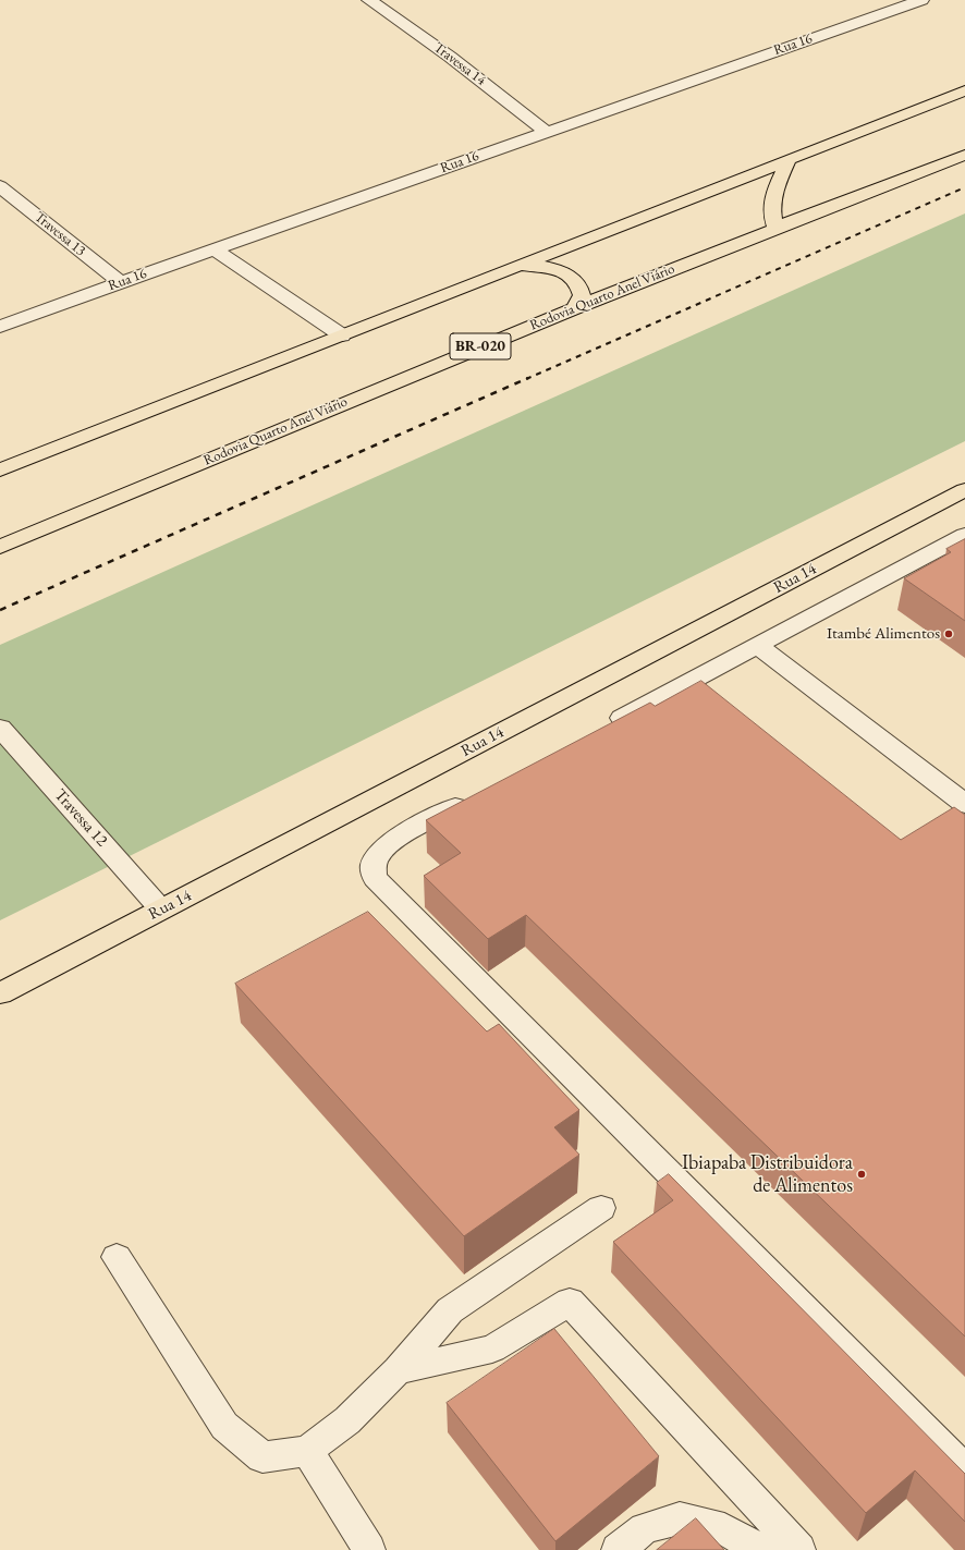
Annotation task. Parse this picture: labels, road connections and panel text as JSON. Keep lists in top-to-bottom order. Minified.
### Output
{"streets":{"main road":["Rodovia Quarto Anel Viário","BR-020","Rua 14"],"street":["Rua 16","Travessa 14","Travessa 13","Travessa 12"]},"crossings":[["Rua 16","Travessa 14"],["Rua 16","Travessa 13"],["Rua 14","Travessa 12"]],"places":["Itambé Alimentos","Ibiapaba Distribuidora de Alimentos"]}
